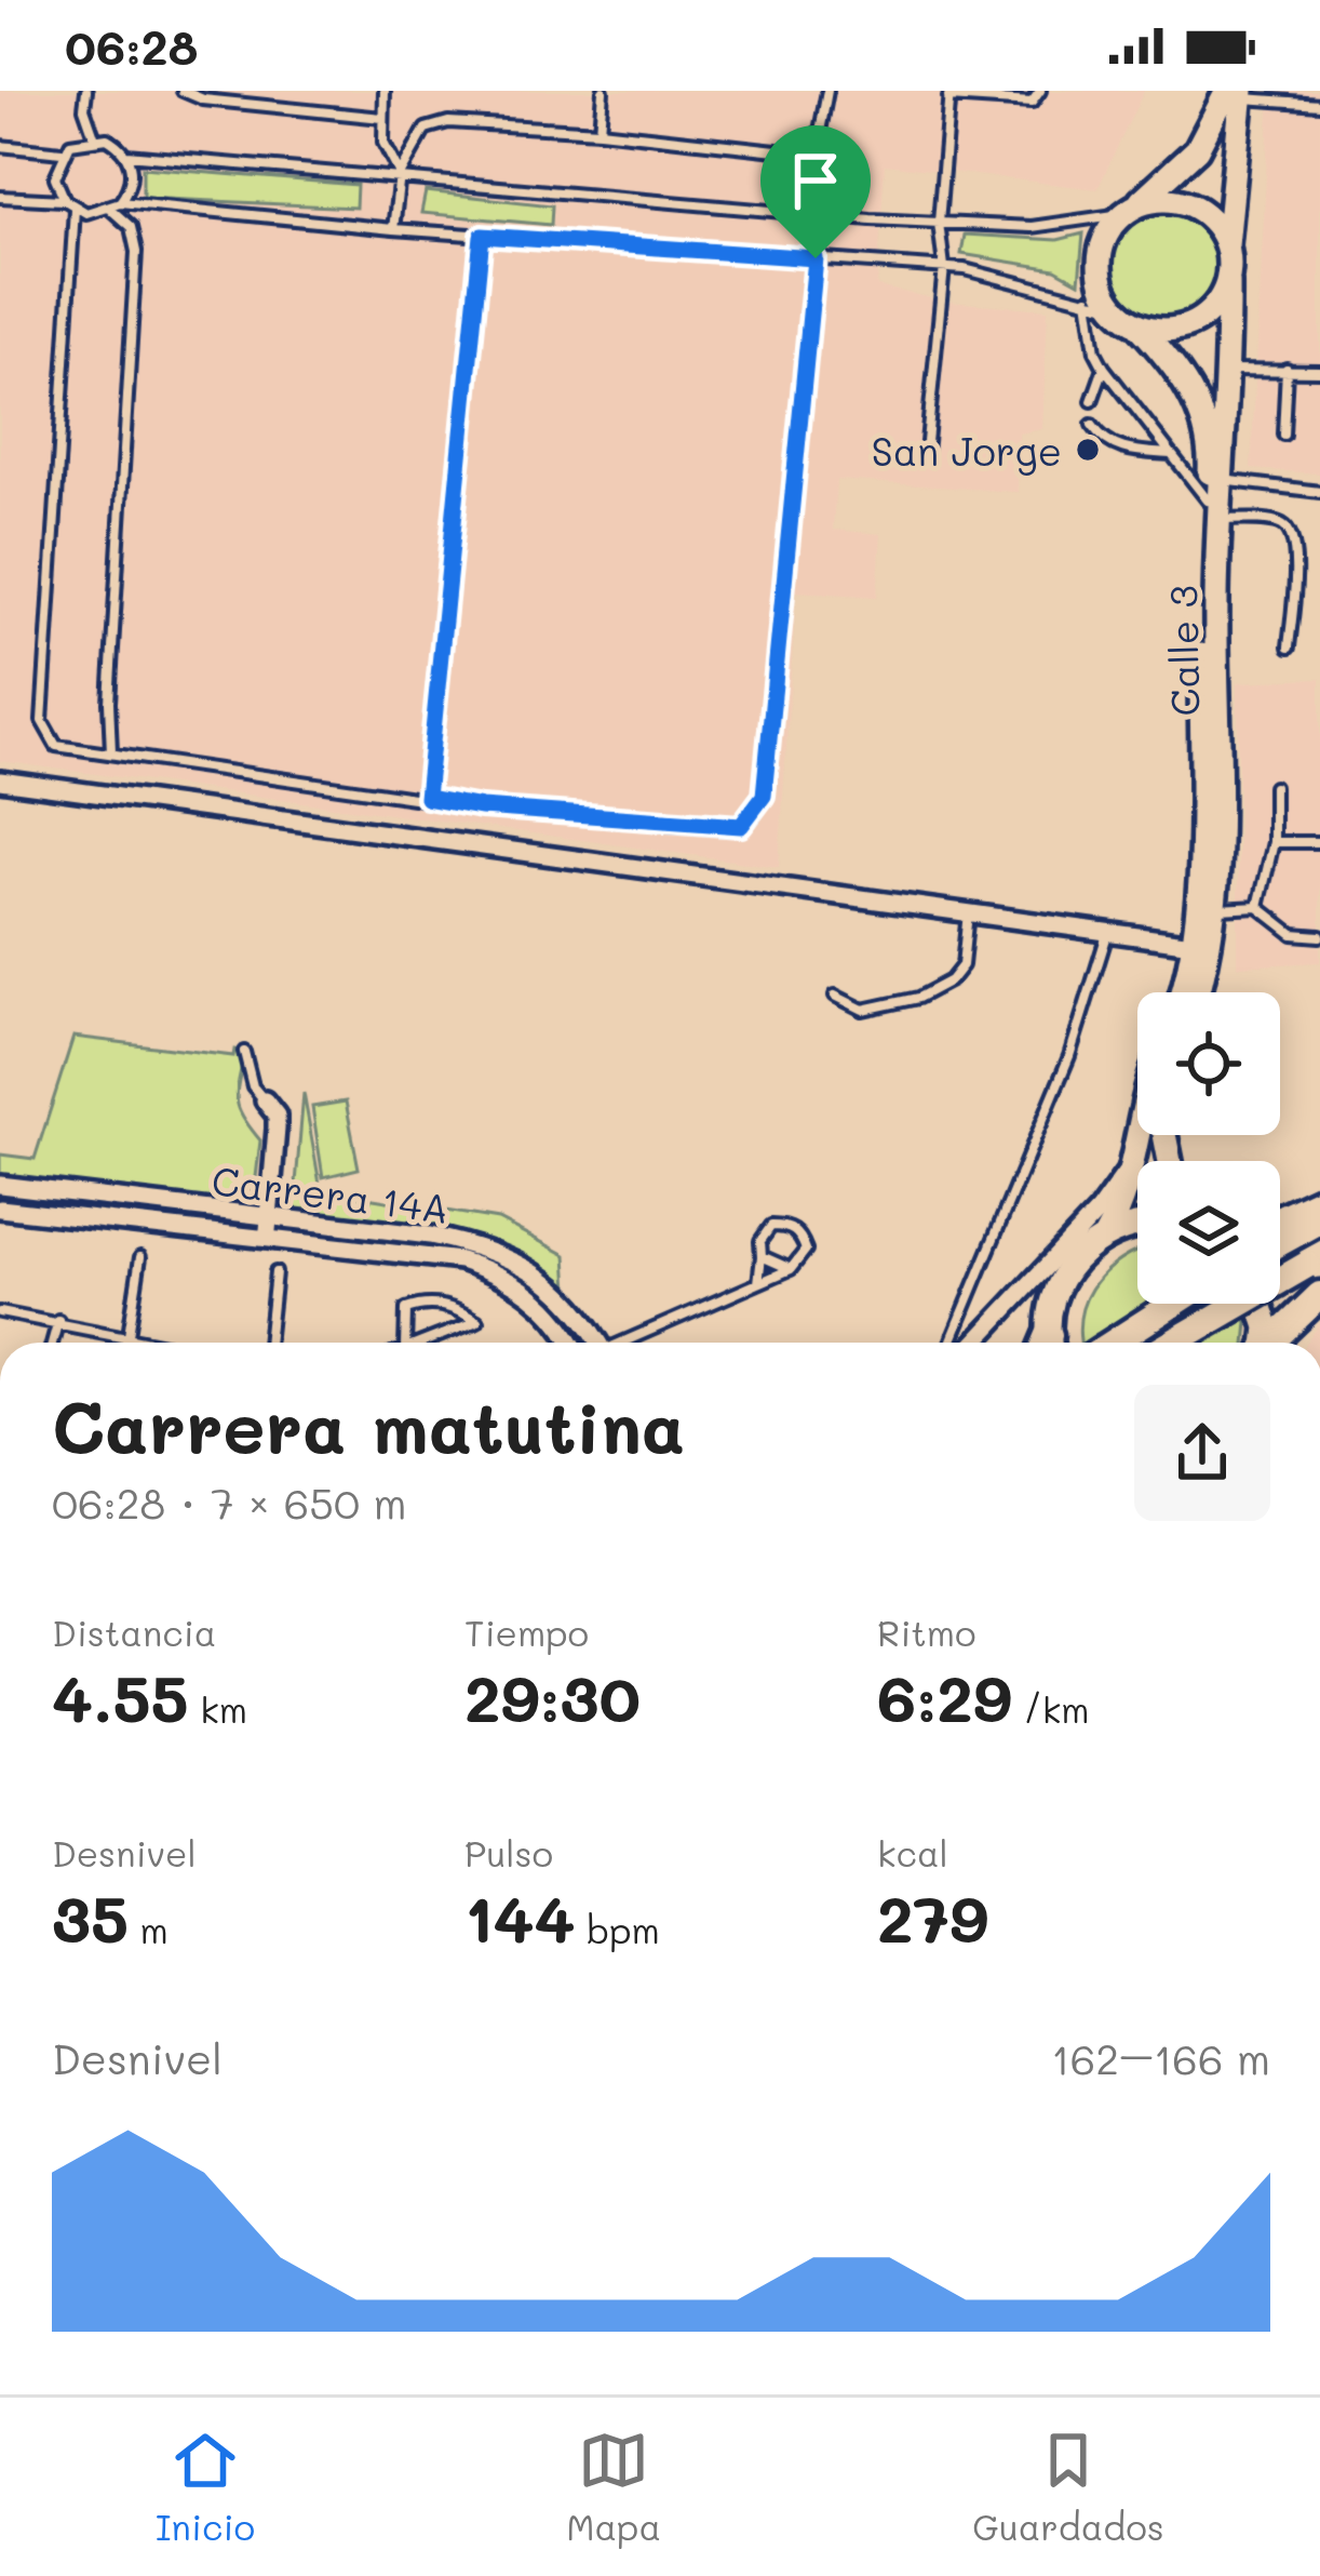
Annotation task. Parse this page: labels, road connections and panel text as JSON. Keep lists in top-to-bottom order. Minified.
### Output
{"streets":{"main road":["Calle 3"],"street":["Carrera 14A"]},"places":["San Jorge"],"page":{"status":"06:28","heading":["Carrera matutina","06:28 · 7 × 650 m"],"stats":[["Distancia","4.55 km"],["Tiempo","29:30"],["Ritmo","6:29 /km"],["Desnivel","35 m"],["Pulso","144 bpm"],["kcal","279"]],"chart":["Desnivel","162–166 m"],"tabs":["Inicio","Mapa","Guardados"]}}
